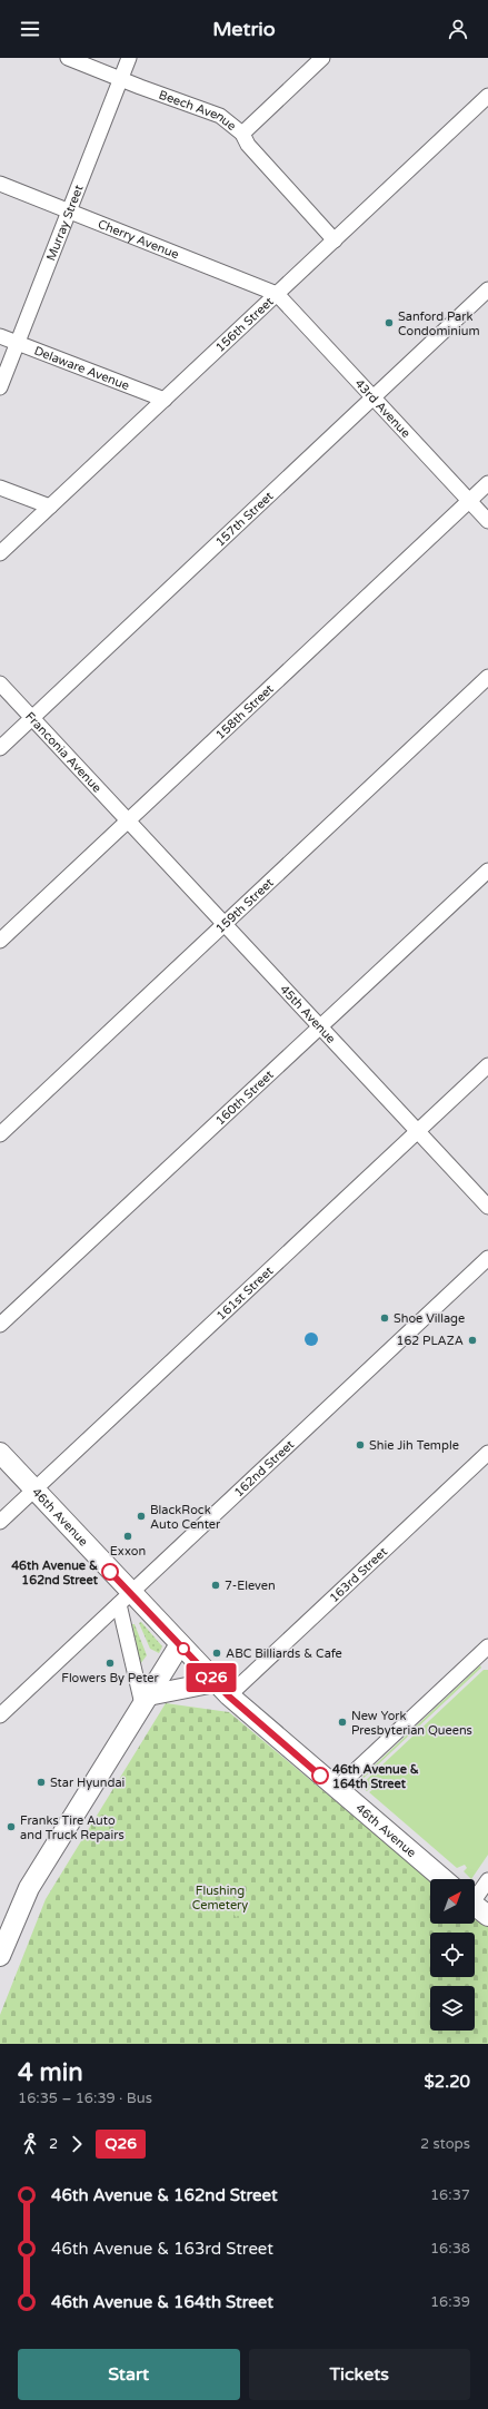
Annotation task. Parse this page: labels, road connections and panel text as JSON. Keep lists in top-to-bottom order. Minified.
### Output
{"streets":{"street":["Beech Avenue","Murray Street","Cherry Avenue","156th Street","Delaware Avenue","43rd Avenue","157th Street","158th Street","Franconia Avenue","159th Street","45th Avenue","160th Street","161st Street","162nd Street","46th Avenue","163rd Street"]},"crossings":[["Beech Avenue","Murray Street"],["Beech Avenue","156th Street"],["Murray Street","Cherry Avenue"],["Murray Street","Delaware Avenue"],["Cherry Avenue","156th Street"],["Cherry Avenue","43rd Avenue"],["156th Street","Delaware Avenue"],["156th Street","43rd Avenue"],["43rd Avenue","157th Street"],["43rd Avenue","158th Street"],["157th Street","Franconia Avenue"],["158th Street","Franconia Avenue"],["158th Street","45th Avenue"],["Franconia Avenue","45th Avenue"],["159th Street","45th Avenue"],["45th Avenue","160th Street"],["45th Avenue","161st Street"],["161st Street","46th Avenue"],["162nd Street","46th Avenue"],["46th Avenue","163rd Street"]],"parks":["Flushing Cemetery"],"places":["Sanford Park Condominium","Shoe Village","162 PLAZA","Shie Jih Temple","BlackRock Auto Center","Exxon","46th Avenue & 162nd Street","7-Eleven","ABC Billiards & Cafe","Flowers By Peter","New York Presbyterian Queens","46th Avenue & 164th Street","Star Hyundai","Franks Tire Auto and Truck Repairs"],"lines":["bus line Q26"],"north":"top right","page":{"header":"Metrio","on_map":"Q26","heading":["4 min","16:35 – 16:39 · Bus","$2.20"],"legs":["2","Q26","2 stops"],"list":[{"name":"46th Avenue & 162nd Street","value":"16:37"},{"name":"46th Avenue & 163rd Street","value":"16:38"},{"name":"46th Avenue & 164th Street","value":"16:39"}],"buttons":["Start","Tickets"]}}
